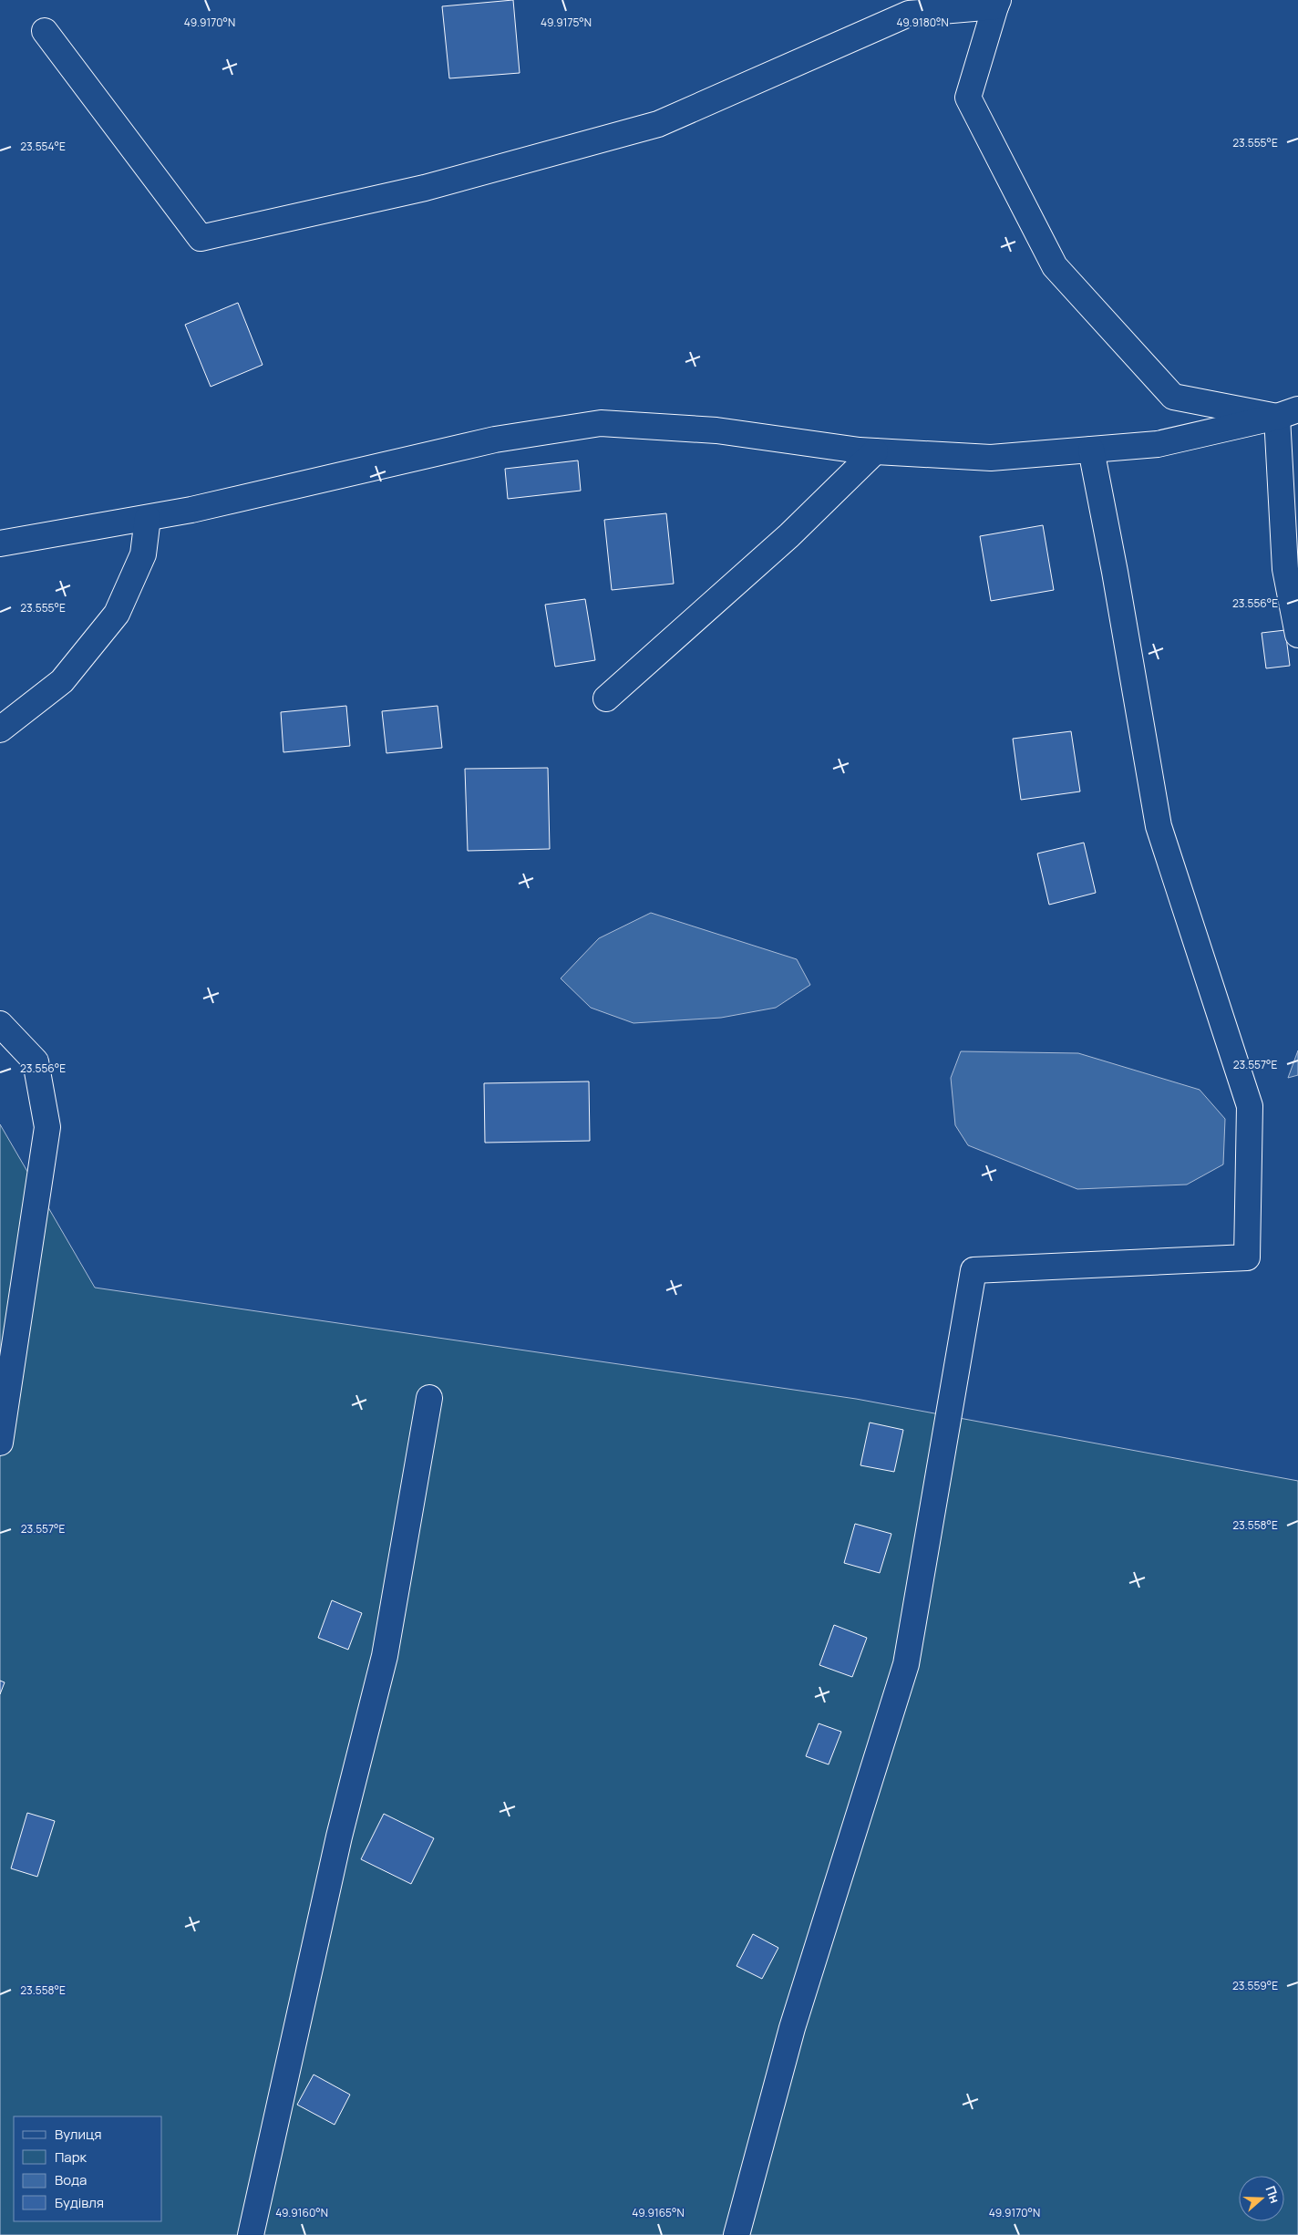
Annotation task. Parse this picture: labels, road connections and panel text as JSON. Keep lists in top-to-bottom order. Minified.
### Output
{"legend":["Вулиця","Парк","Вода","Будівля"],"north":"right","coordinates":["49.9175°N","49.9180°N","49.9170°N","23.555°E","23.554°E","23.556°E","23.557°E","23.558°E","23.559°E","49.9160°N","49.9165°N"]}
